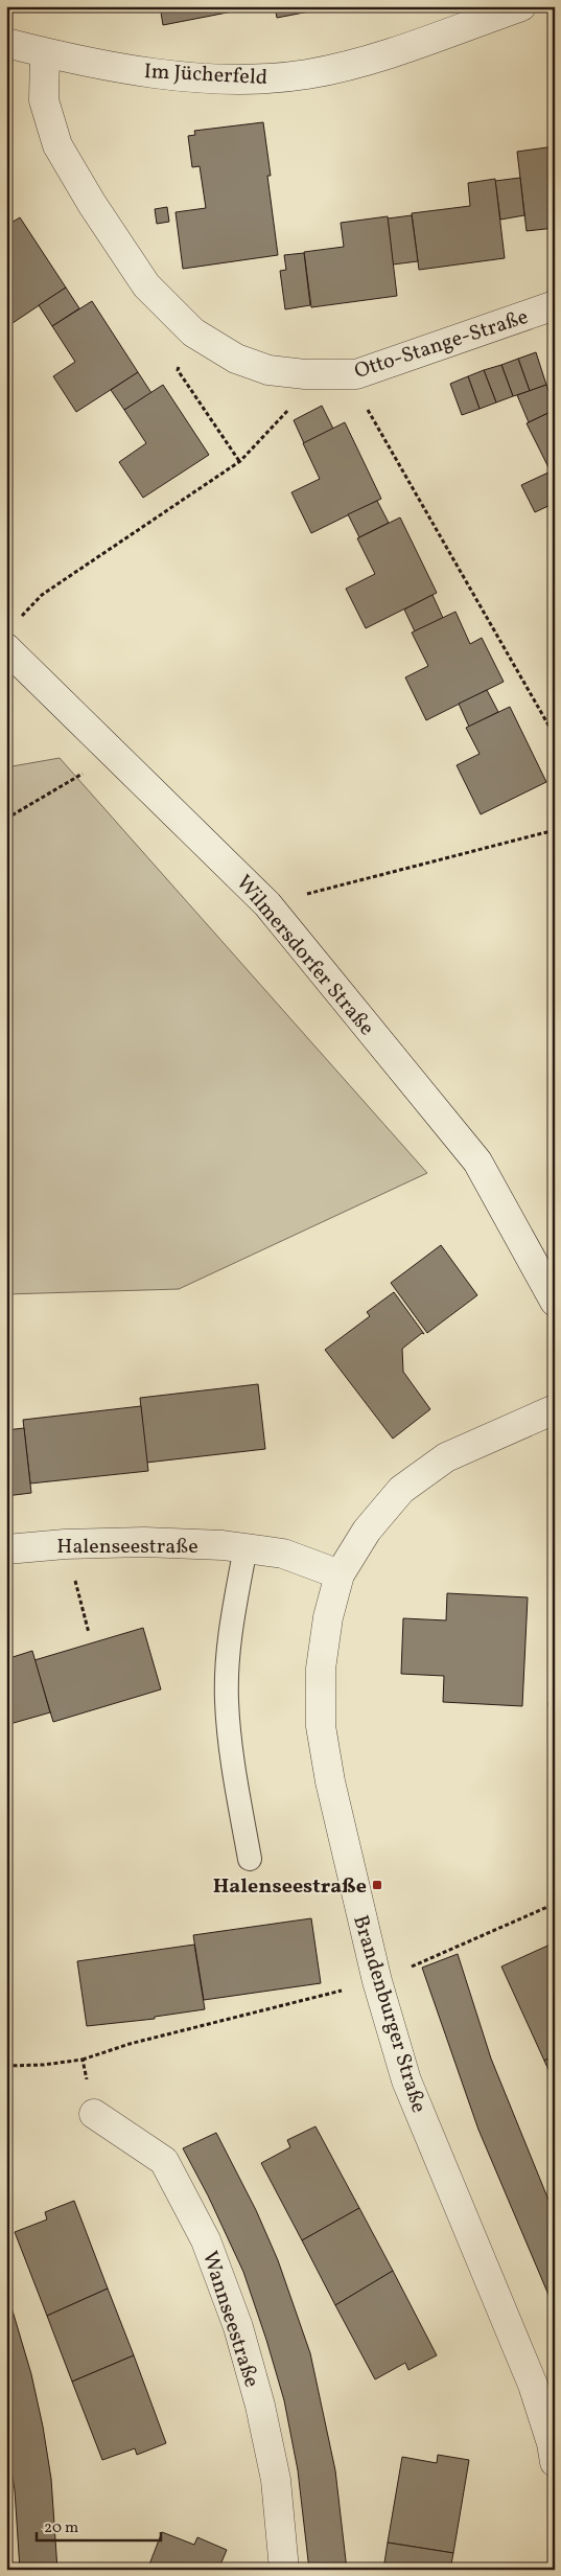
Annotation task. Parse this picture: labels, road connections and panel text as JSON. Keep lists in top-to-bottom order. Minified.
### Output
{"streets":{"street":["Im Jücherfeld","Otto-Stange-Straße","Wilmersdorfer Straße","Halenseestraße","Brandenburger Straße","Wannseestraße"]},"crossings":[["Im Jücherfeld","Otto-Stange-Straße"],["Halenseestraße","Brandenburger Straße"]],"places":{"transit":["Halenseestraße"]},"scale_bar":"20 m"}
